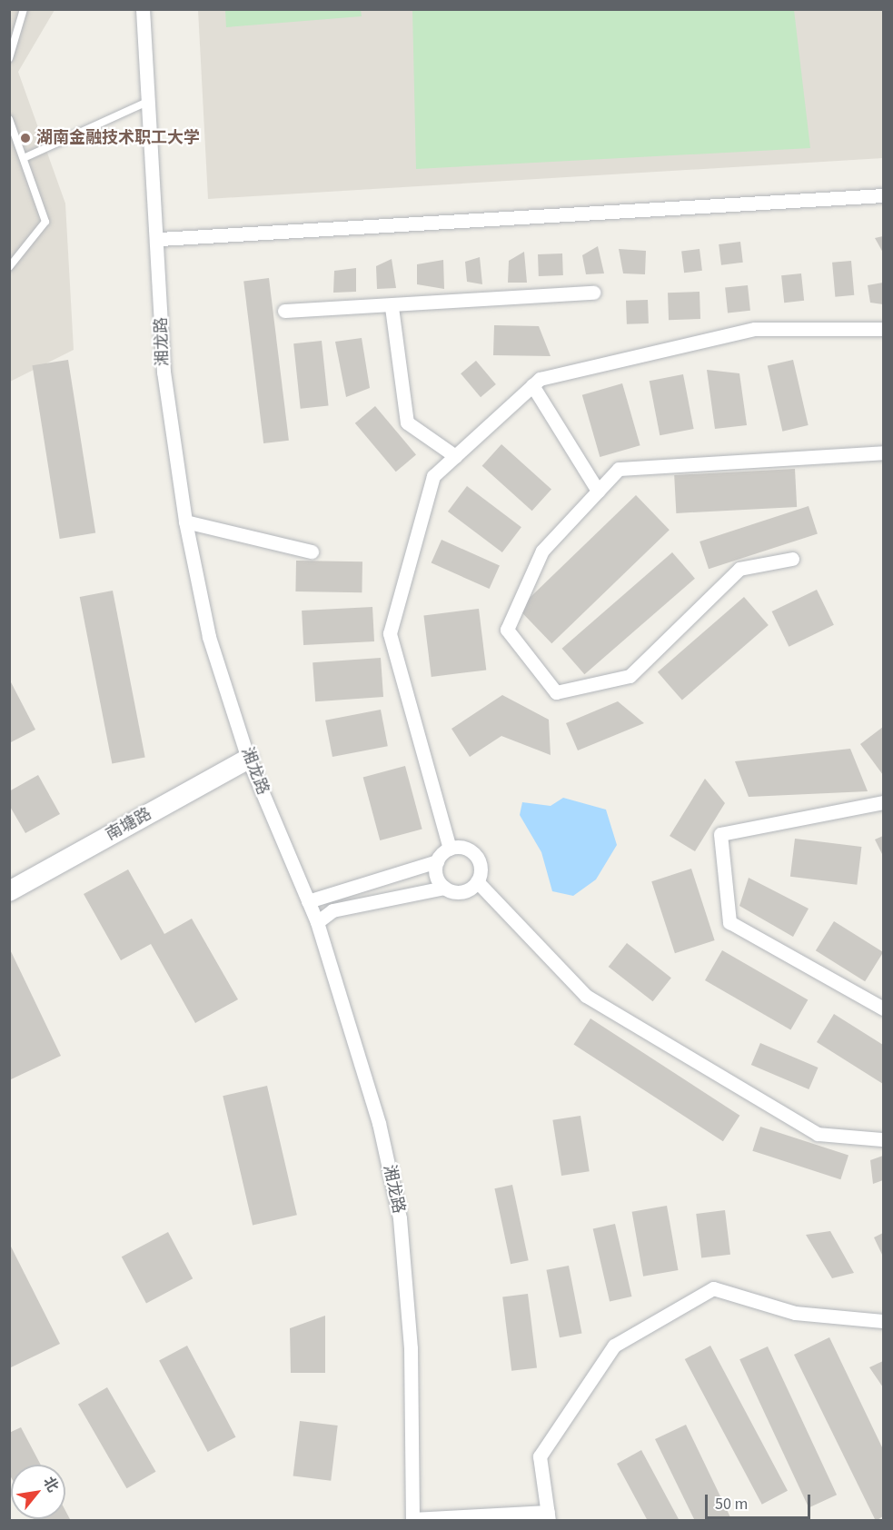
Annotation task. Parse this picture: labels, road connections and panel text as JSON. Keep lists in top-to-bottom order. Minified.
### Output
{"streets":{"street":["湘龙路","南塘路"]},"crossings":[["湘龙路","南塘路"]],"places":["湖南金融技术职工大学"],"scale_bar":"50 m","north":"top right"}
